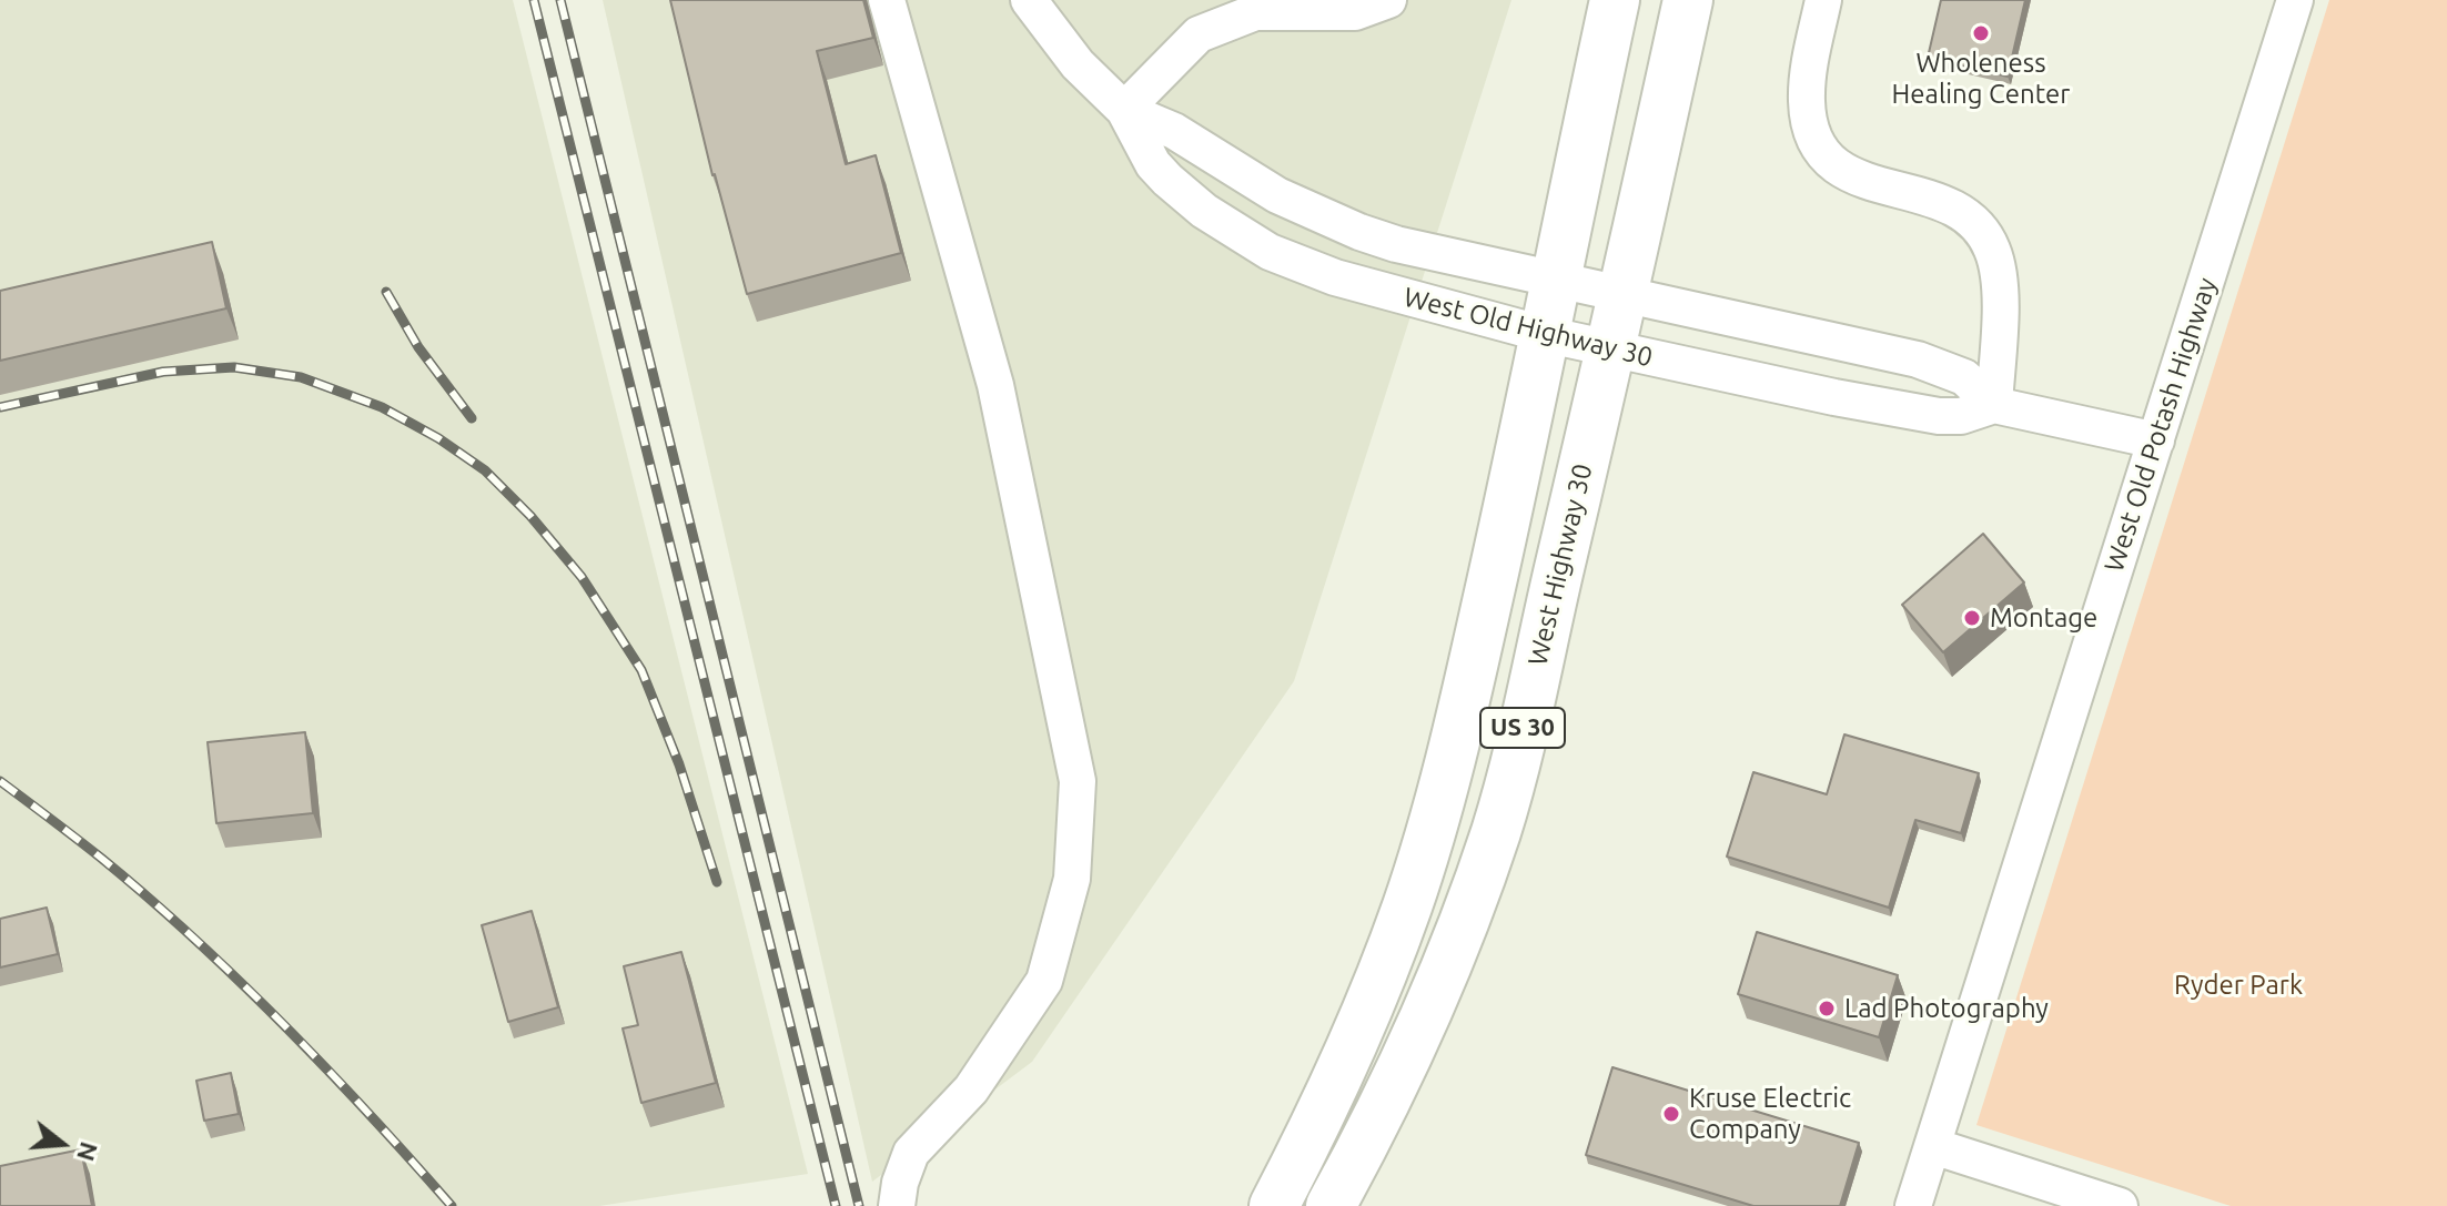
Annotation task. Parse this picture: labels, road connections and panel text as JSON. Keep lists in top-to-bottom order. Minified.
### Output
{"streets":{"highway":["West Highway 30","US 30"],"street":["West Old Highway 30","West Old Potash Highway"]},"crossings":[["West Old Highway 30","West Old Potash Highway"],["West Old Highway 30","West Highway 30"],["West Old Highway 30","US 30"]],"parks":["Ryder Park"],"places":["Wholeness Healing Center","Montage","Lad Photography","Kruse Electric Company"],"north":"right"}
